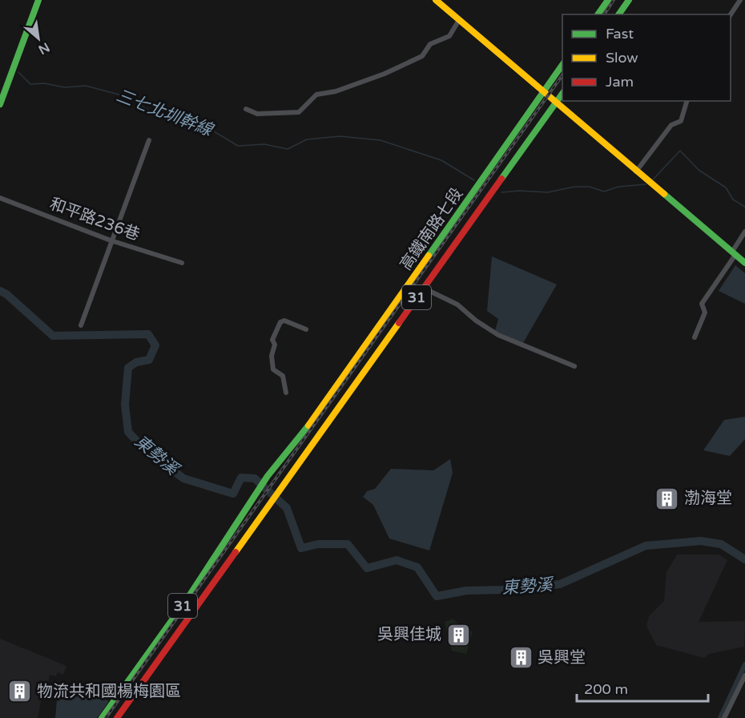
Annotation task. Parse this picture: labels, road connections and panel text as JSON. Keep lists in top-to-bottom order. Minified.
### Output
{"streets":{"main road":["高鐵南路七段","31"],"street":["和平路236巷"]},"water":["三七北圳幹線","東勢溪"],"places":{"building":["渤海堂","吳興佳城","吳興堂","物流共和國楊梅園區"]},"legend":["Fast","Slow","Jam"],"scale_bar":"200 m","north":"bottom right"}
